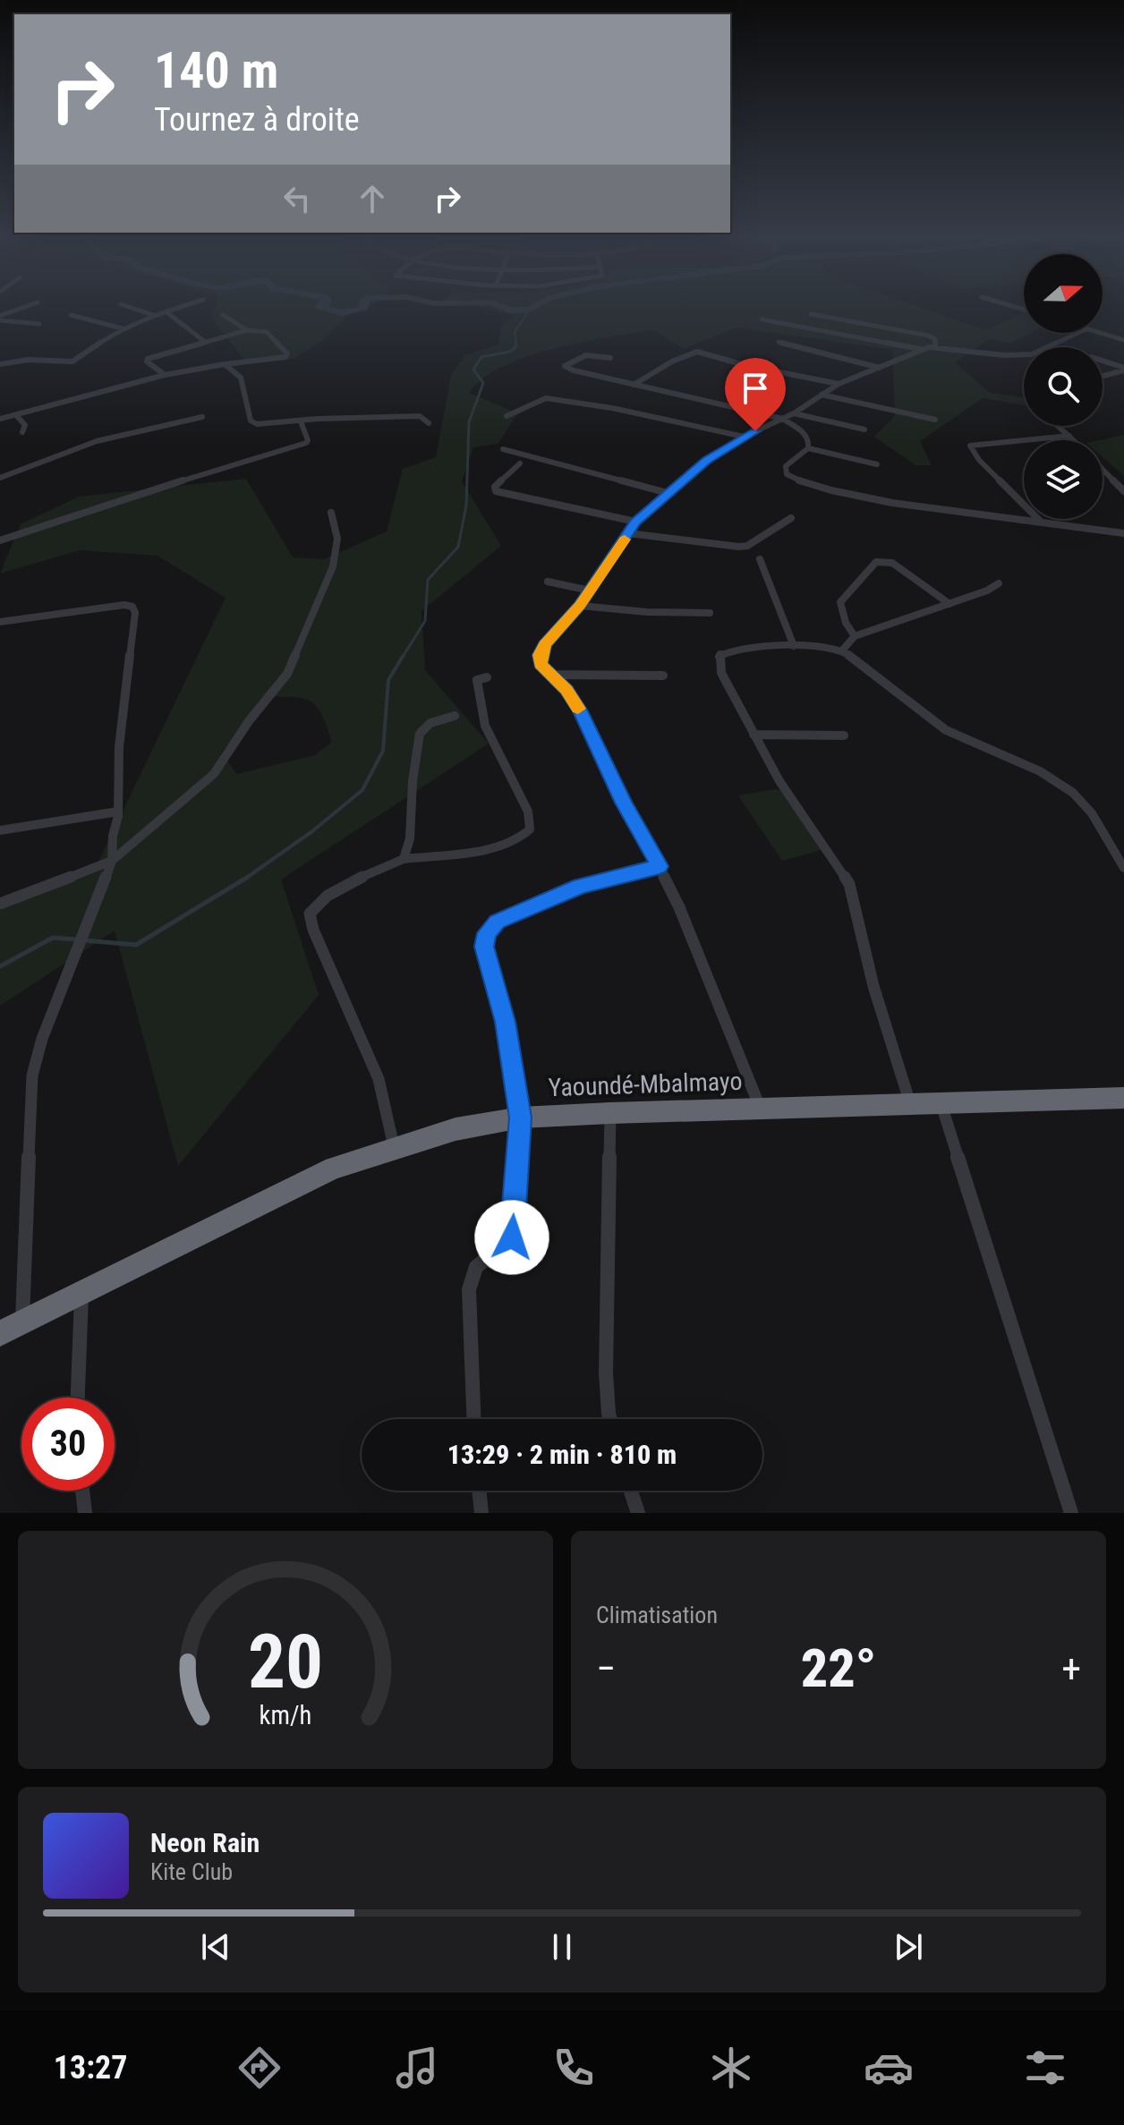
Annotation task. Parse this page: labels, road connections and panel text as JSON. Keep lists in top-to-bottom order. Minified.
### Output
{"streets":{"highway":["Yaoundé-Mbalmayo"]},"north":"right","page":{"turn":["140 m","Tournez à droite"],"limit":"30","trip":"13:29 · 2 min · 810 m","tile":"Climatisation","heat":["−","22°","+"],"song":["Neon Rain","Kite Club"],"tabs":"13:27","gauge":["20","km/h"]}}
